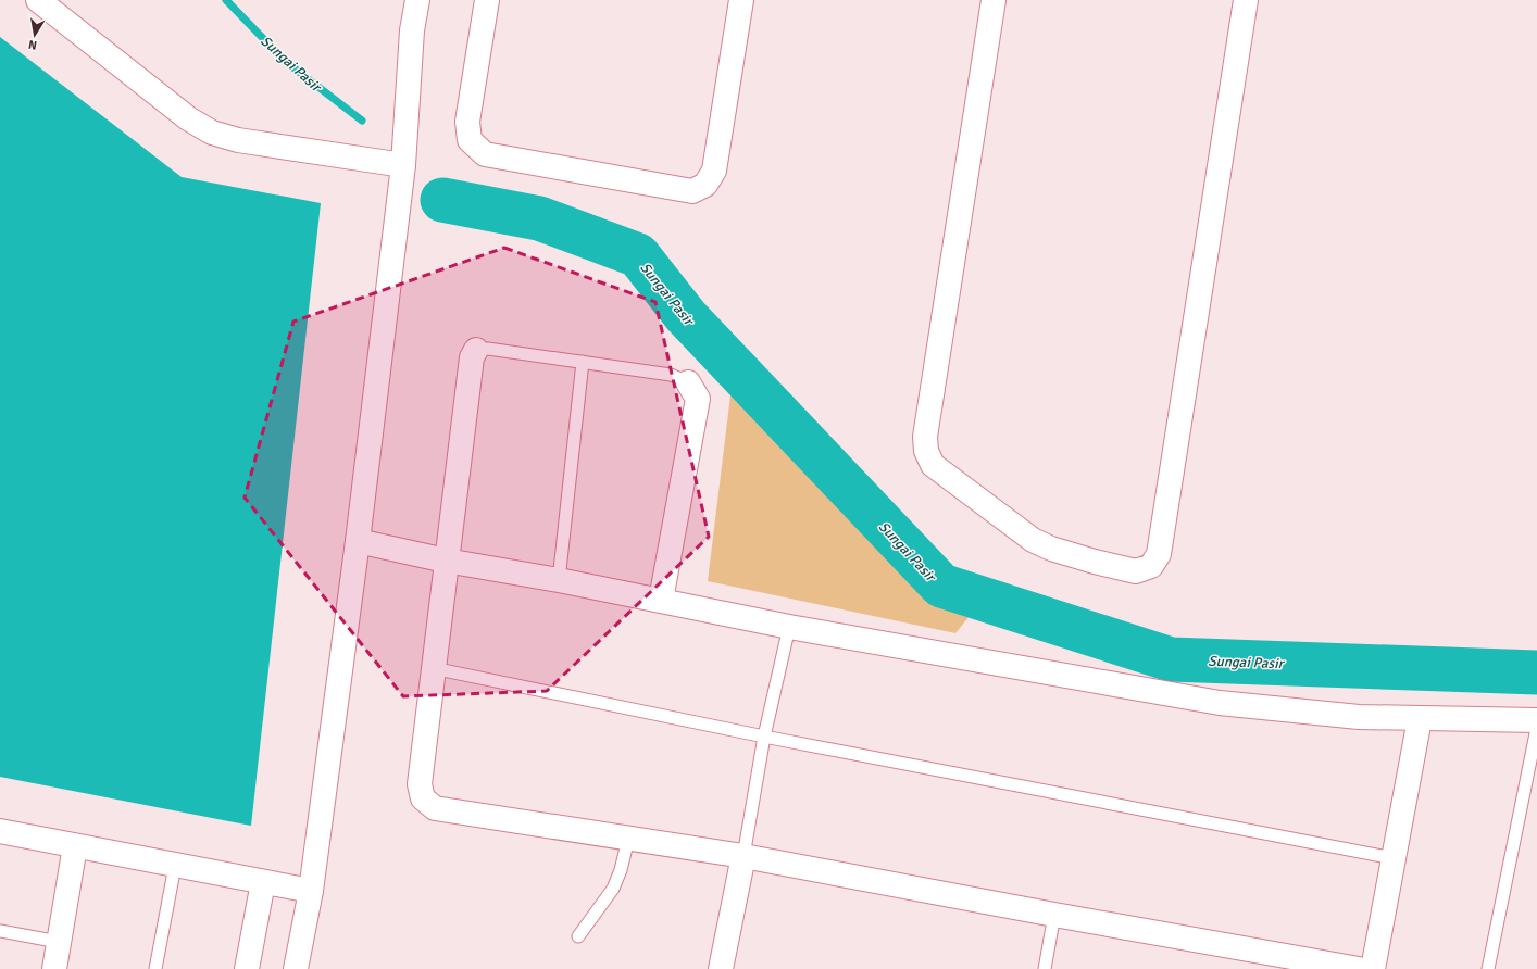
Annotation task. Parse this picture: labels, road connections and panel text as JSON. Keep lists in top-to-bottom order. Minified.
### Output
{"water":["Sungai Pasir"],"north":"bottom"}
